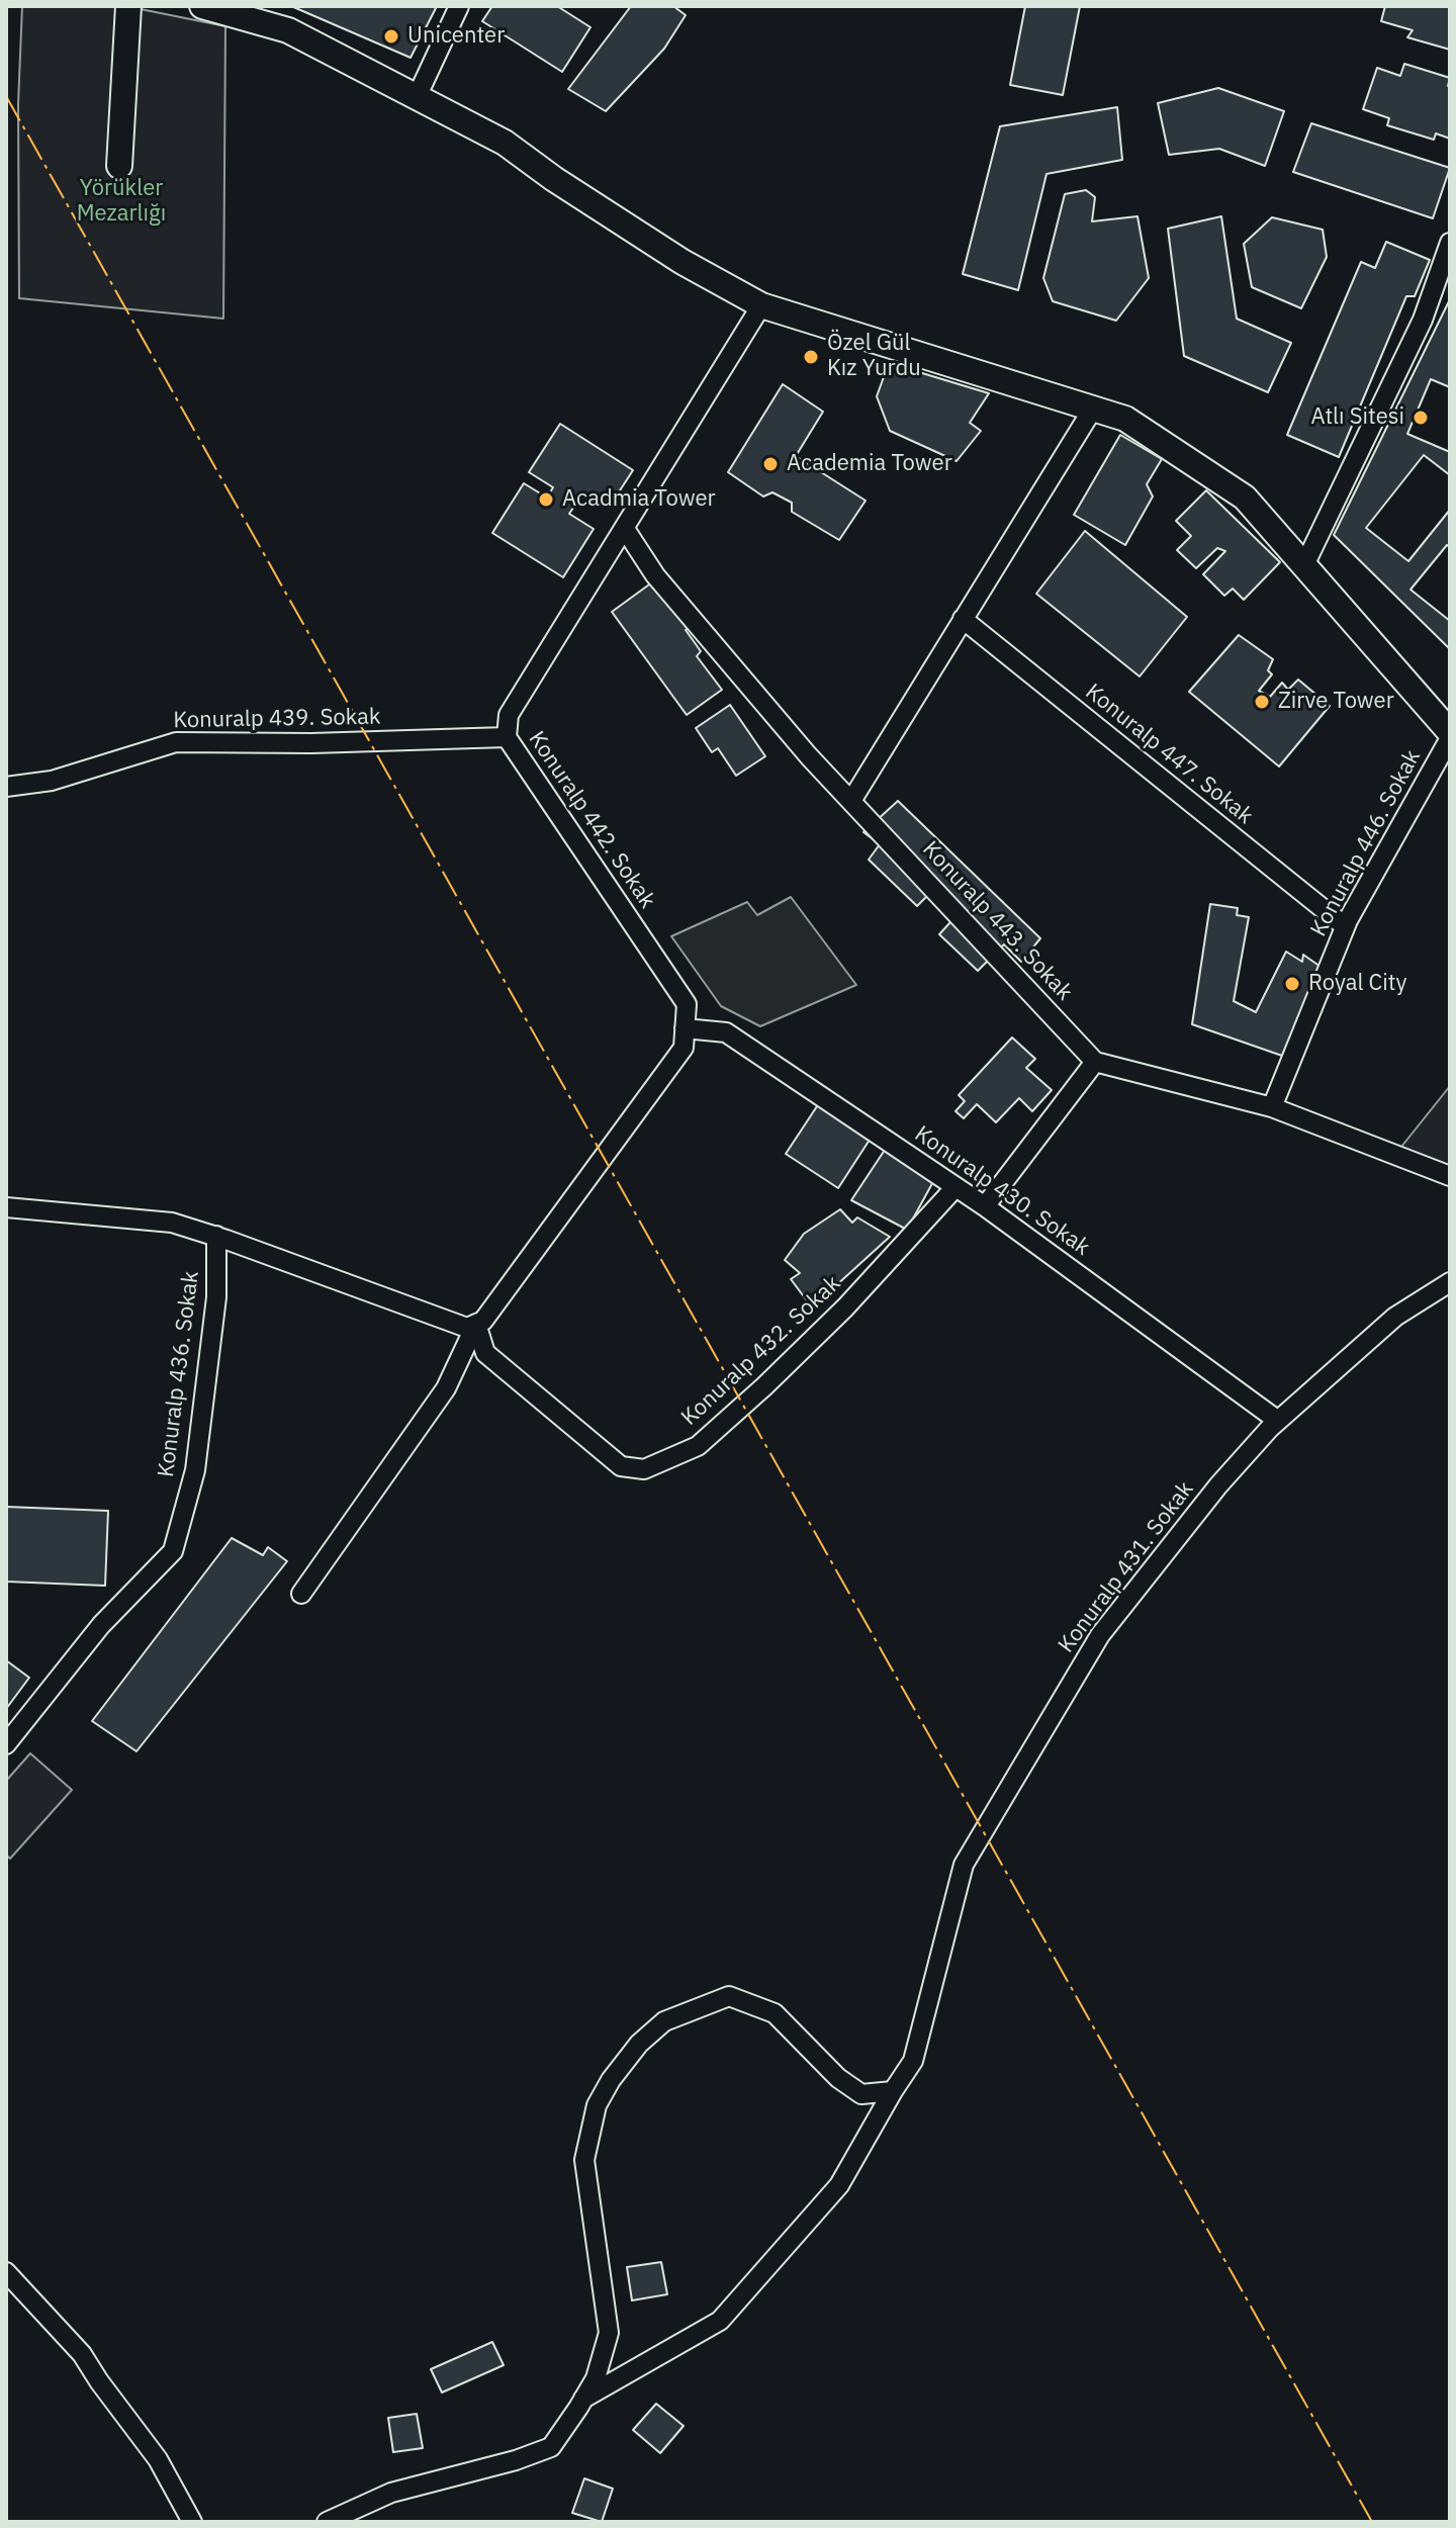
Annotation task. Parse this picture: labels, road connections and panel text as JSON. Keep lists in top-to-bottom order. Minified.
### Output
{"streets":{"street":["Konuralp 439. Sokak","Konuralp 447. Sokak","Konuralp 442. Sokak","Konuralp 446. Sokak","Konuralp 443. Sokak","Konuralp 430. Sokak","Konuralp 432. Sokak","Konuralp 436. Sokak","Konuralp 431. Sokak"]},"crossings":[["Konuralp 439. Sokak","Konuralp 442. Sokak"],["Konuralp 447. Sokak","Konuralp 446. Sokak"],["Konuralp 442. Sokak","Konuralp 443. Sokak"],["Konuralp 442. Sokak","Konuralp 430. Sokak"],["Konuralp 430. Sokak","Konuralp 432. Sokak"],["Konuralp 430. Sokak","Konuralp 431. Sokak"]],"parks":["Yörükler Mezarlığı"],"places":["Unicenter","Özel Gül Kız Yurdu","Atlı Sitesi","Academia Tower","Acadmia Tower","Zirve Tower","Royal City"]}
